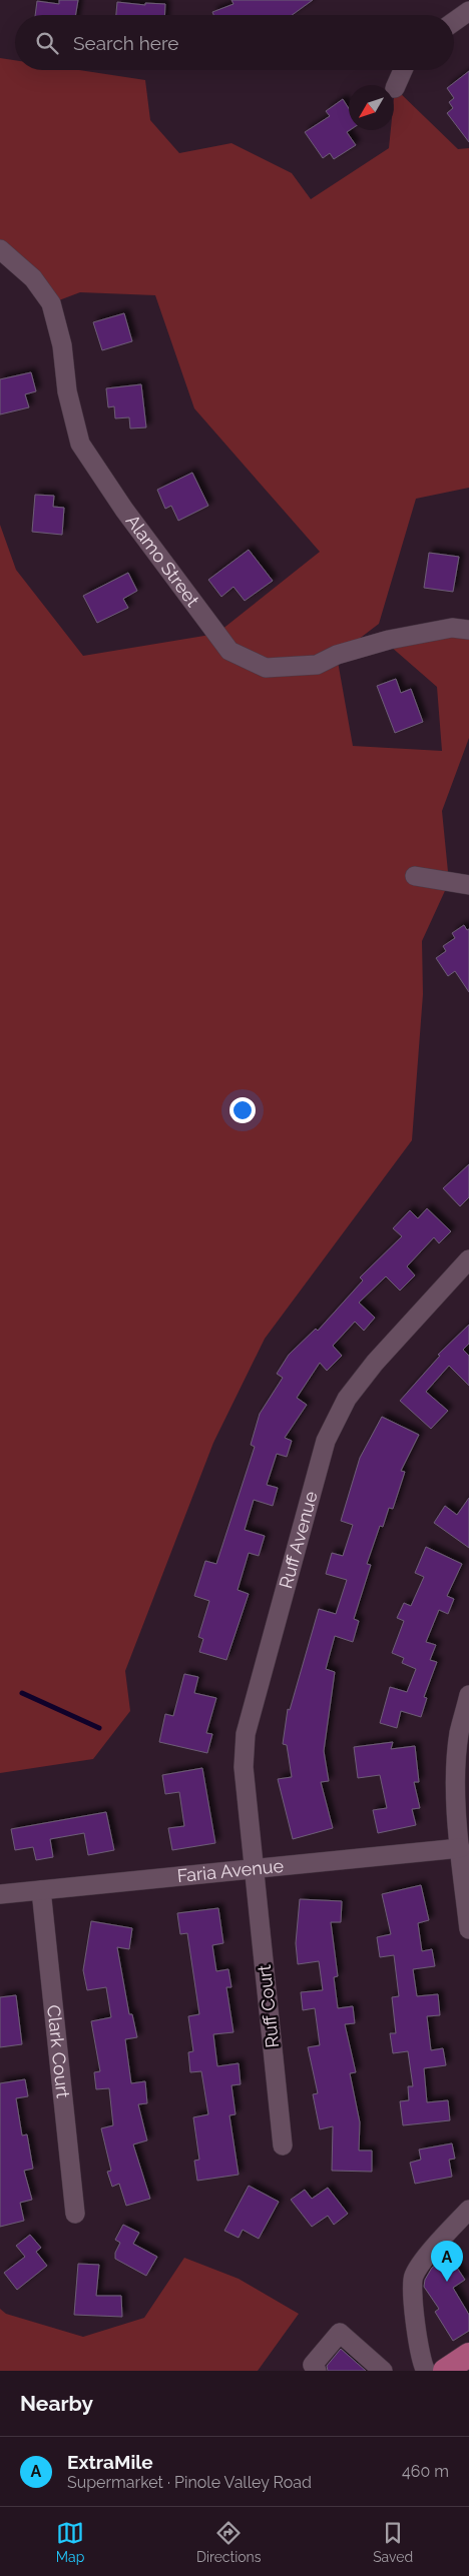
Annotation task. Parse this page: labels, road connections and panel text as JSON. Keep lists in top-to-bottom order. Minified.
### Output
{"streets":{"street":["Alamo Street","Ruff Avenue","Faria Avenue","Ruff Court","Clark Court"]},"crossings":[["Ruff Avenue","Faria Avenue"],["Ruff Avenue","Ruff Court"],["Faria Avenue","Ruff Court"],["Faria Avenue","Clark Court"]],"north":"bottom left","page":{"search":"Search here","pins":"A","heading":"Nearby","list":[{"mark":"A","name":"ExtraMile","note":"Supermarket · Pinole Valley Road","value":"460 m"}],"nav":["Map","Directions","Saved"]}}
